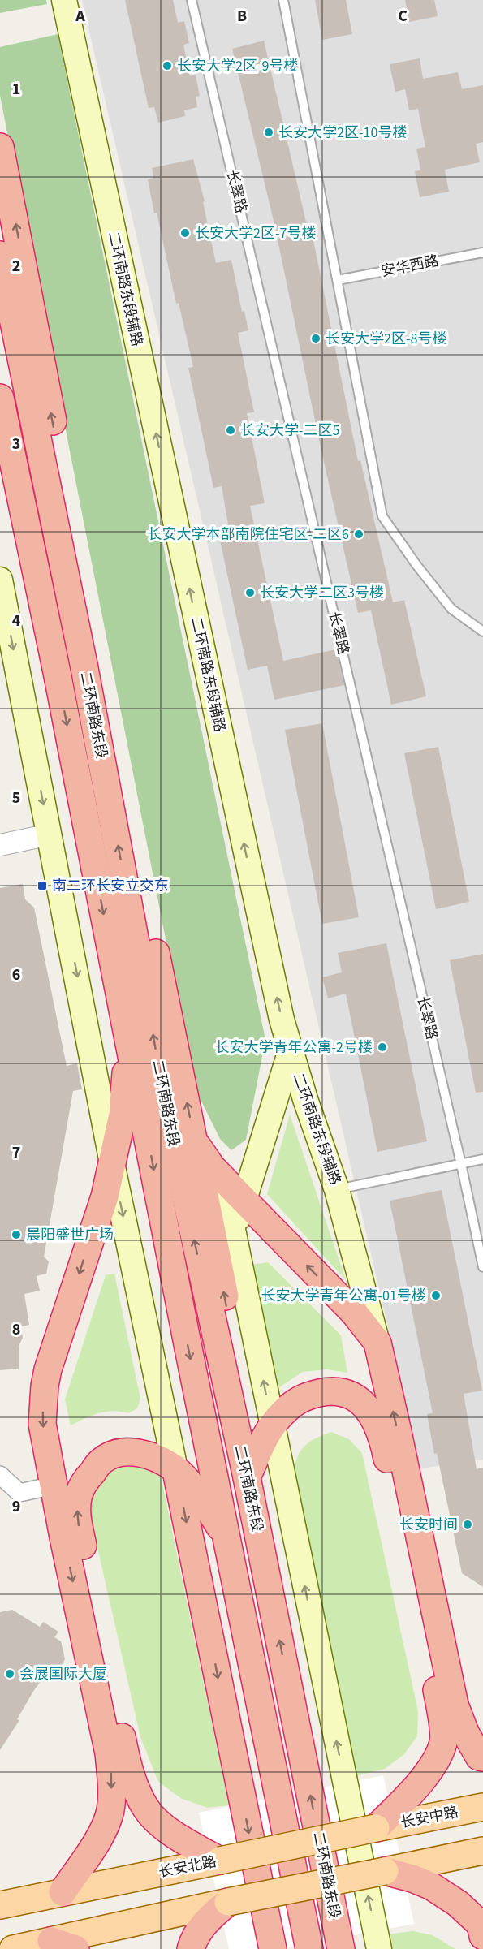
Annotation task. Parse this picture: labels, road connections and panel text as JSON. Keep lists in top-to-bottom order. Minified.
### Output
{"streets":{"highway":["二环南路东段"],"main road":["二环南路东段辅路","长安中路","长安北路"],"lane":["长翠路","安华西路"]},"crossings":[["长安中路","长安北路"]],"places":{"other":["长安大学2区-9号楼","长安大学2区-10号楼","长安大学2区-7号楼","长安大学2区-8号楼","长安大学-二区5","长安大学本部南院住宅区-二区6","长安大学二区3号楼","长安大学青年公寓-2号楼","晨阳盛世广场","长安大学青年公寓-01号楼","长安时间","会展国际大厦"],"transit":["南二环长安立交东"]},"grid":{"columns":["A","B","C"],"rows":["1","2","3","4","5","6","7","8","9"]}}
